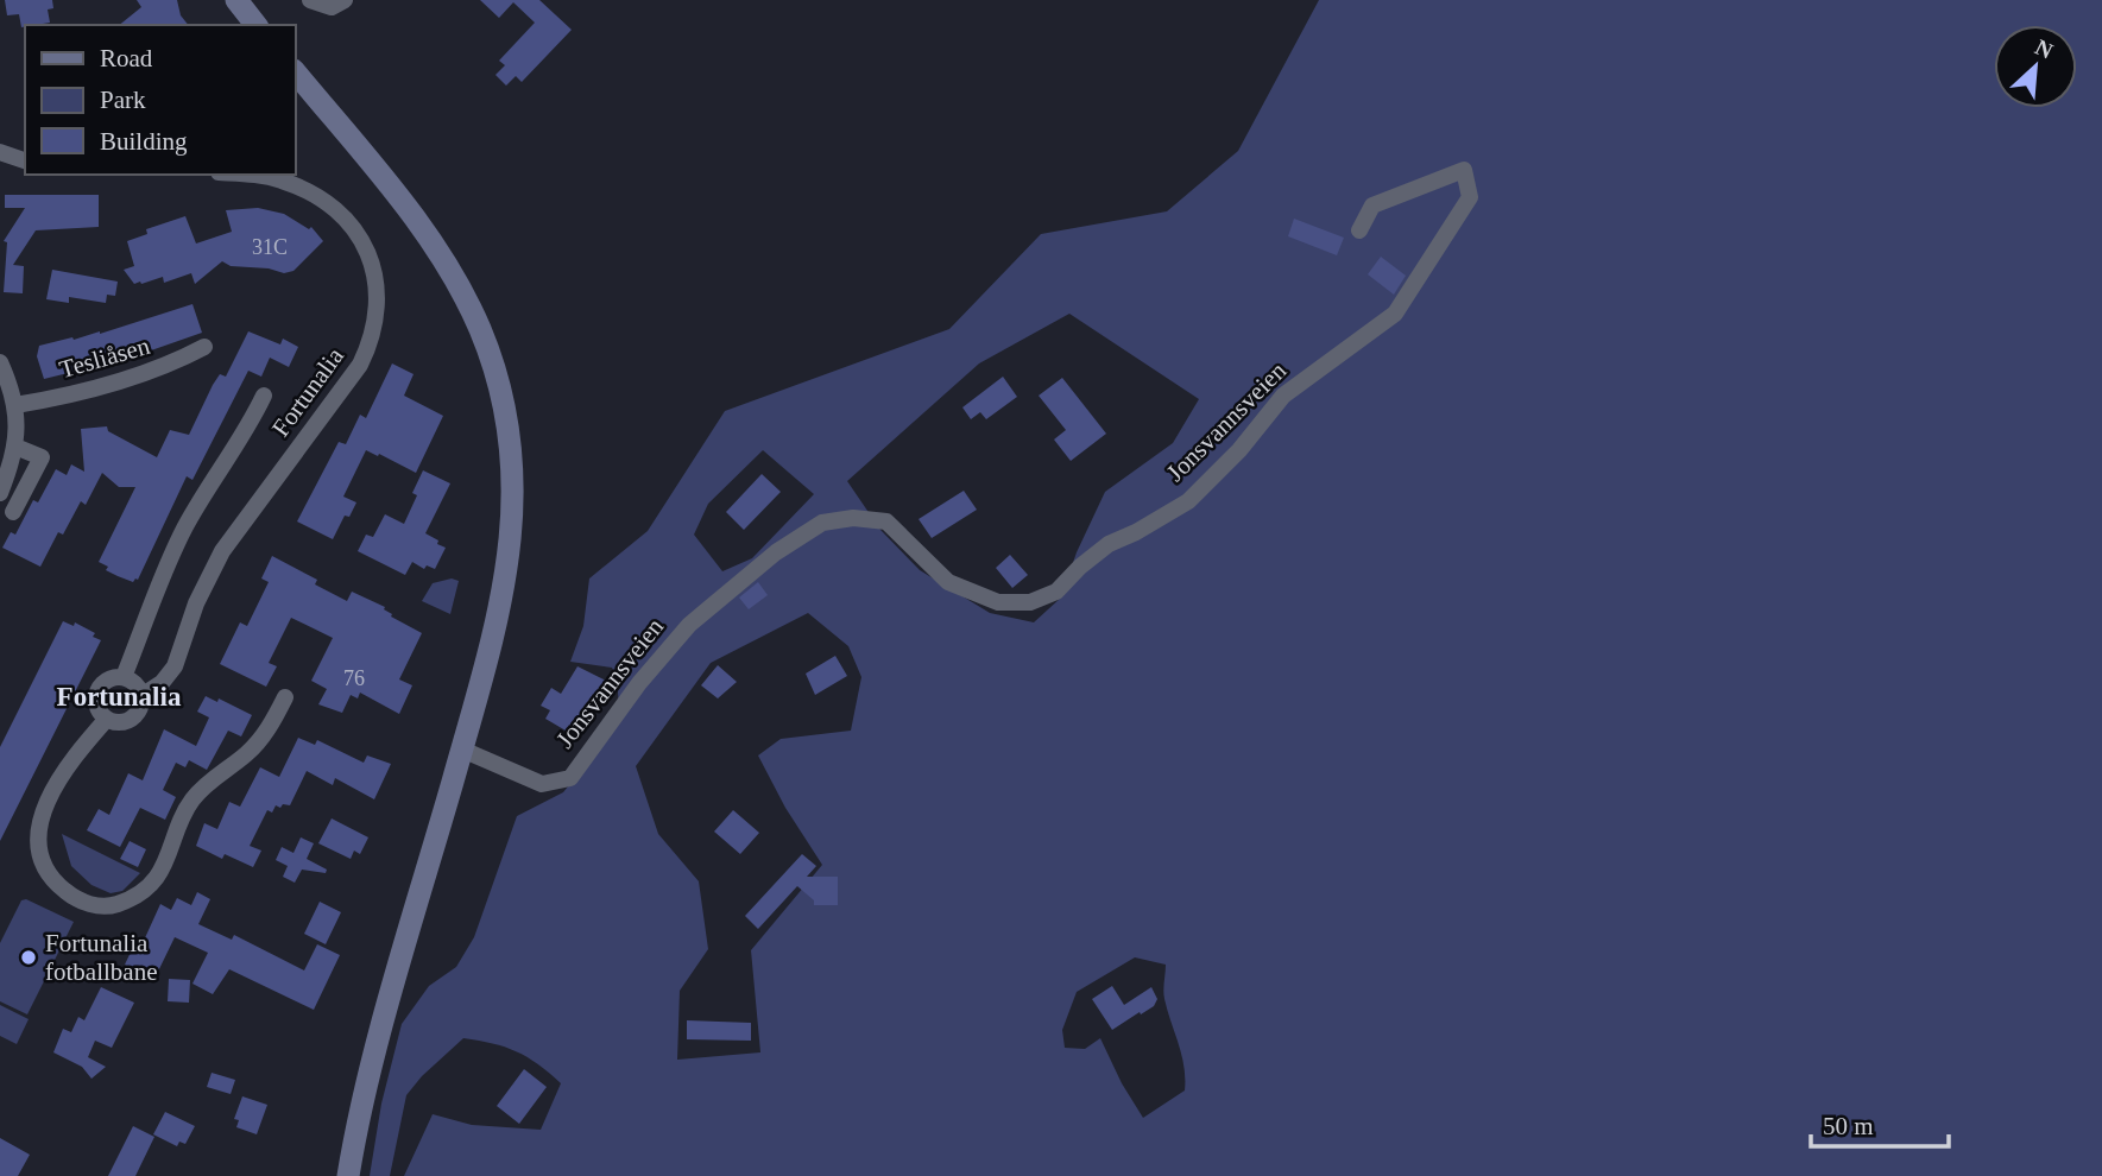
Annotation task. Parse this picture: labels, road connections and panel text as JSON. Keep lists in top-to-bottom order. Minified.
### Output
{"streets":{"street":["Tesliåsen","Fortunalia","Jonsvannsveien"]},"districts":["Fortunalia"],"places":["Fortunalia fotballbane"],"house_numbers":["31C","76"],"legend":["Road","Park","Building"],"scale_bar":"50 m","north":"top right"}
